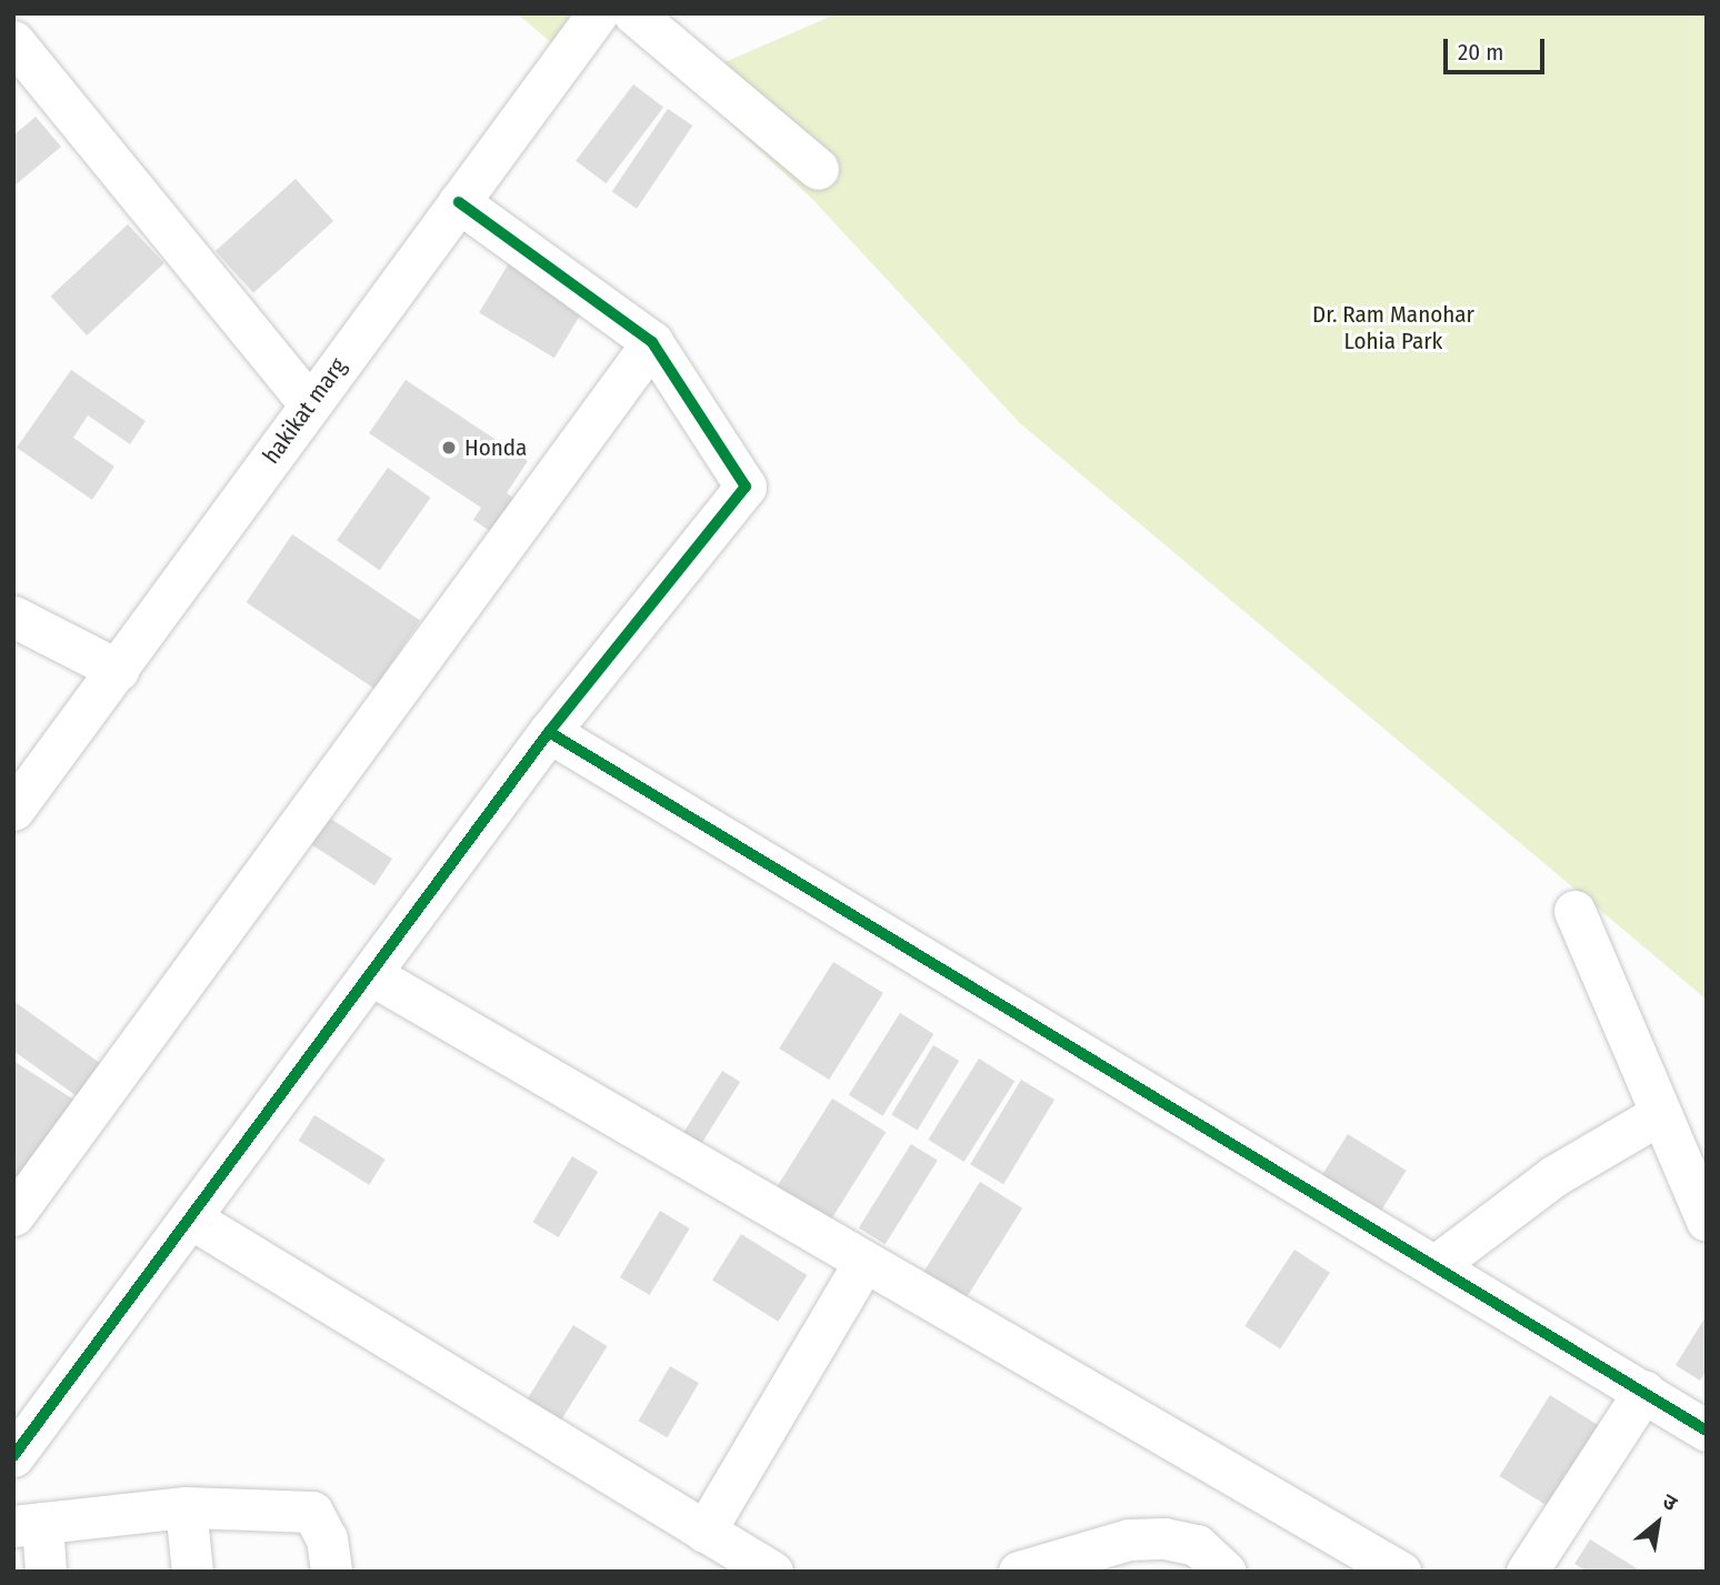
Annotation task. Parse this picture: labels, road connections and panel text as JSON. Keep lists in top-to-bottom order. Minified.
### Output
{"streets":{"street":["hakikat marg"]},"parks":["Dr. Ram Manohar Lohia Park"],"places":["Honda"],"scale_bar":"20 m","north":"top right"}
